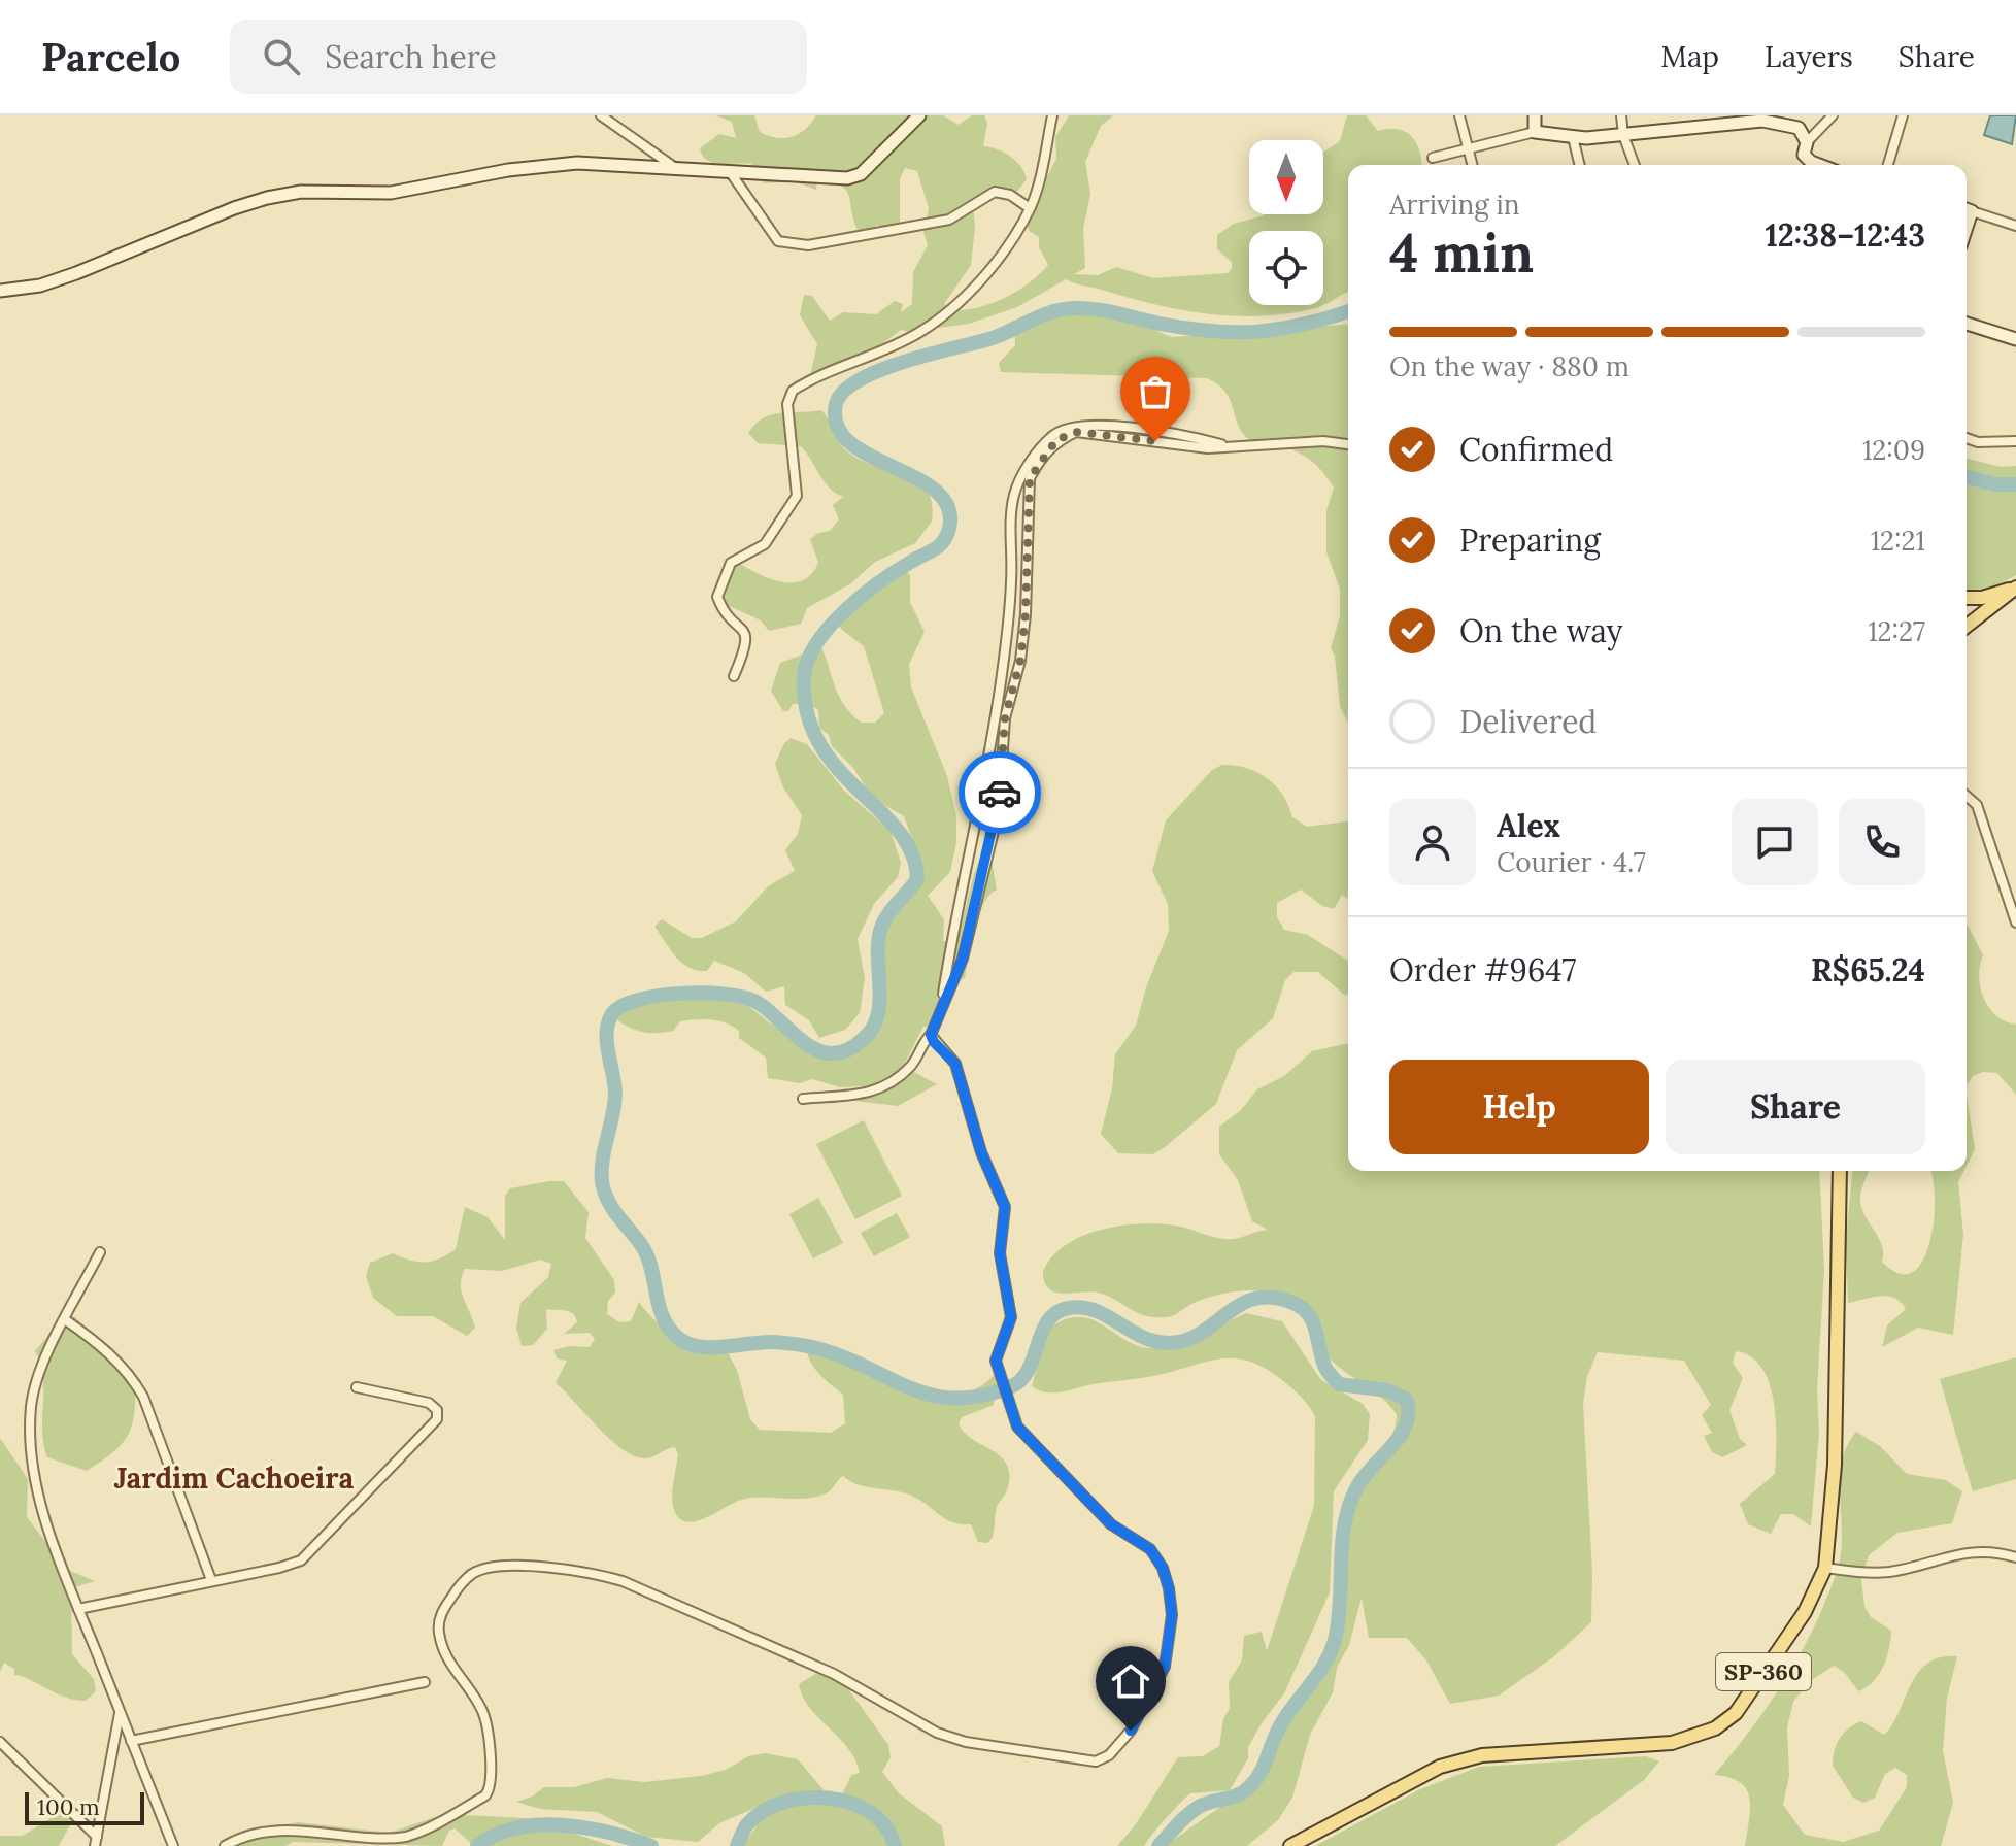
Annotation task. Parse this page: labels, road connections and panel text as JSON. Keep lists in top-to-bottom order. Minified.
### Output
{"streets":{"main road":["SP-360"]},"districts":["Jardim Cachoeira"],"scale_bar":"100 m","north":"bottom","page":{"header":"Parcelo","search":"Search here","nav":["Map","Layers","Share"],"heading":["4 min","Arriving in","12:38–12:43"],"panel":["Alex","Courier · 4.7","Order #9647","R$65.24"],"bar":"On the way · 880 m","list":[["Confirmed","12:09"],["Preparing","12:21"],["On the way","12:27"],"Delivered"],"buttons":["Help","Share"],"scale":"100 m"}}
